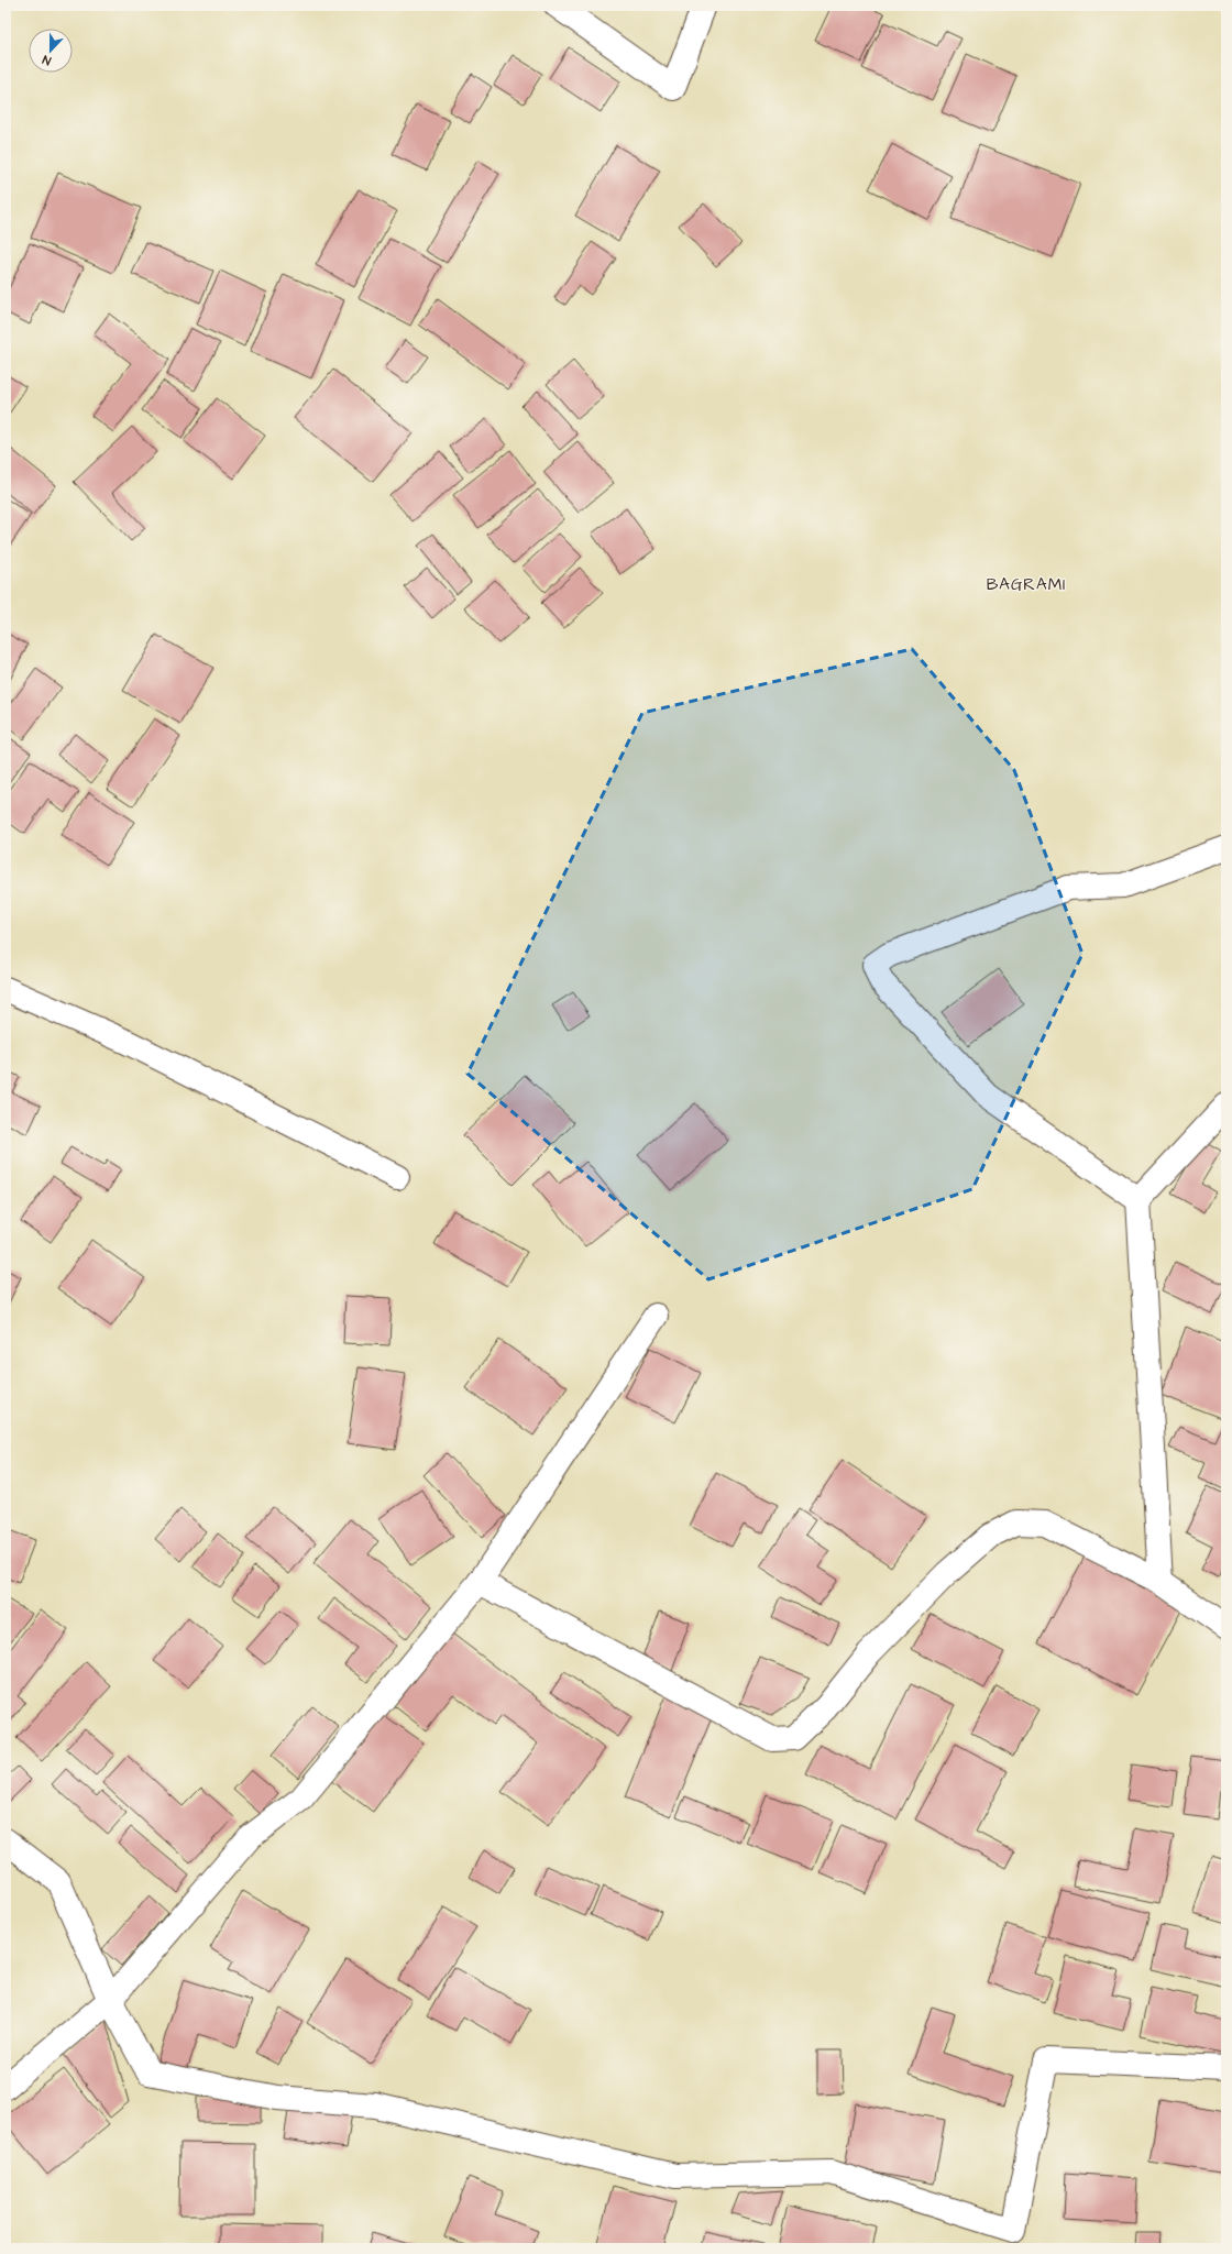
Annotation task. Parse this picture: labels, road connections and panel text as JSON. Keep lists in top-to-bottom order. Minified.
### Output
{"districts":["BAGRAMI"],"north":"bottom"}
